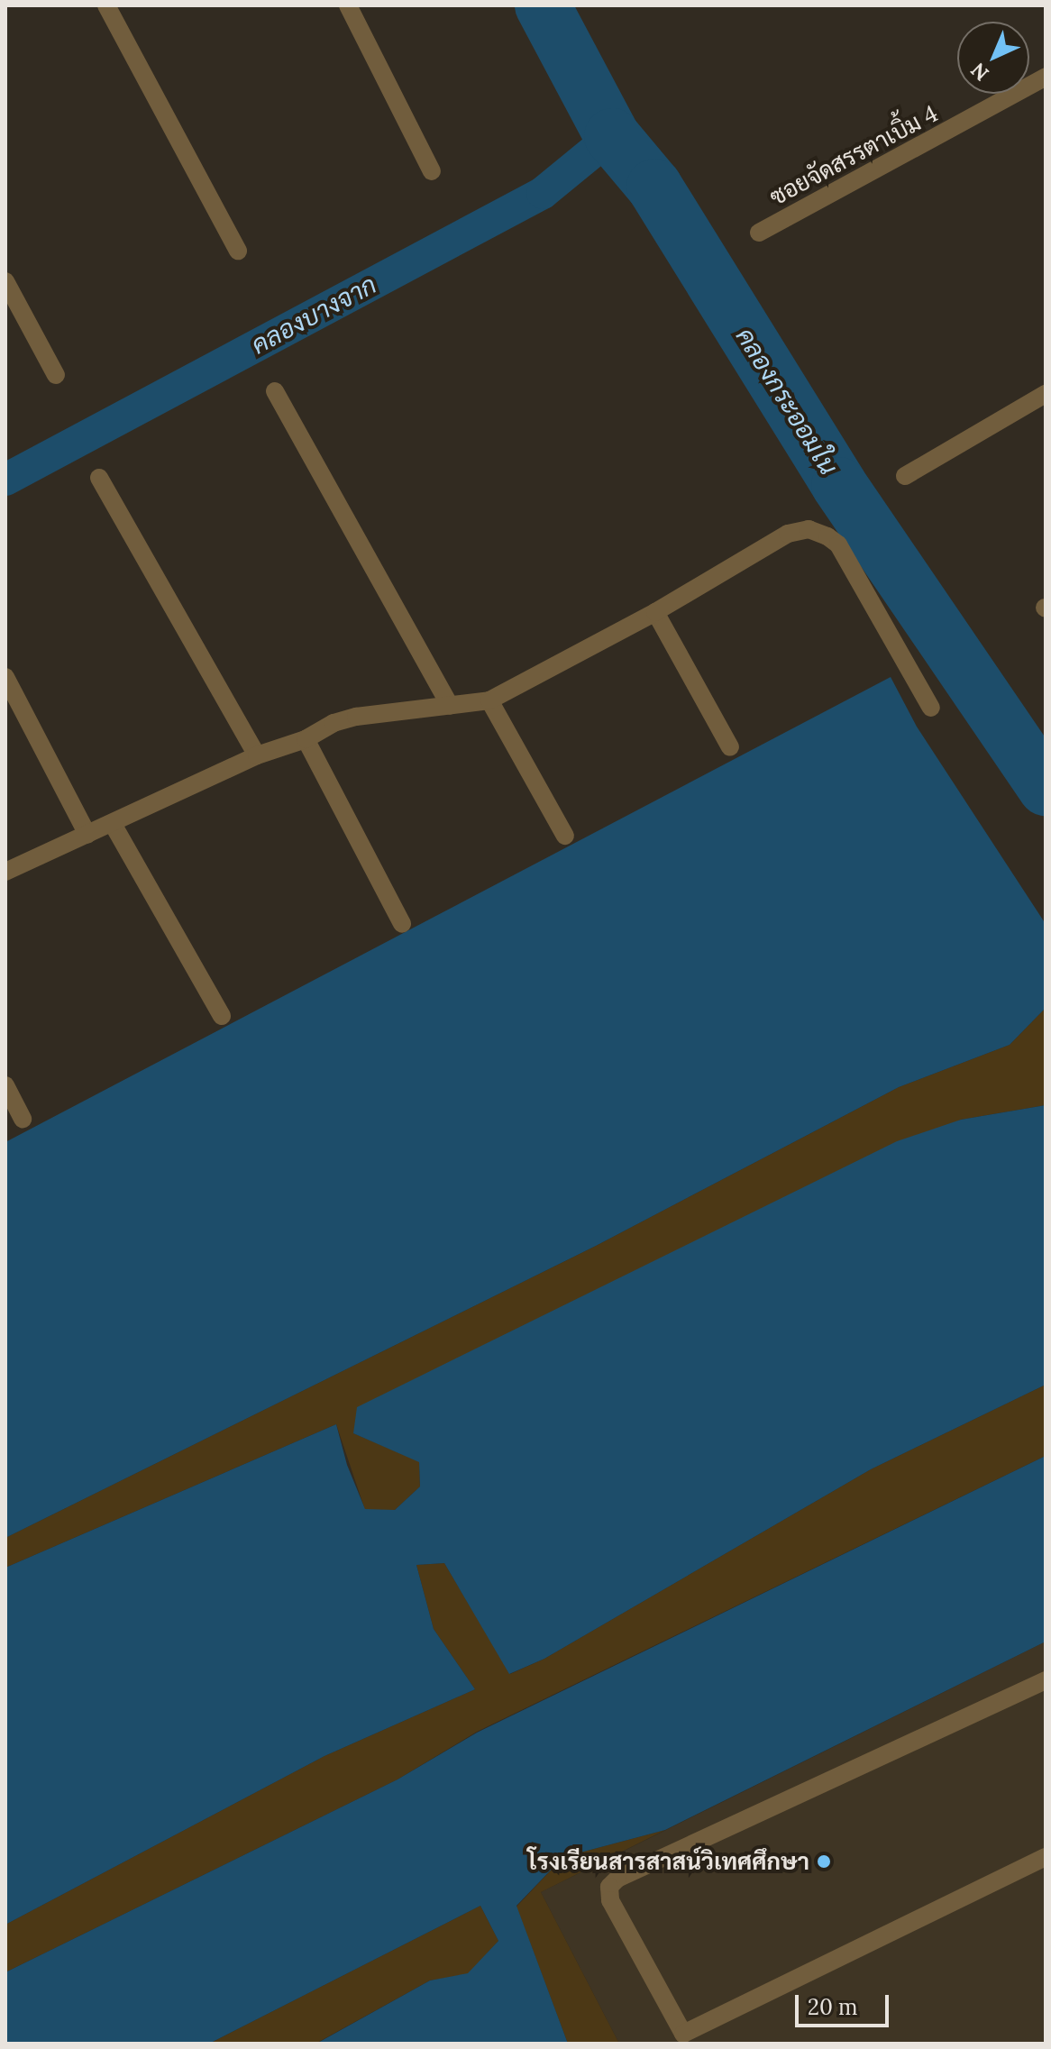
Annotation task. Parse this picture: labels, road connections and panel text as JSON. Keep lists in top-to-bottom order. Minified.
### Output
{"streets":{"street":["ซอยจัดสรรตาเบิ้ม 4"]},"water":["คลองบางจาก","คลองกระออมใน"],"places":["โรงเรียนสารสาสน์วิเทศศึกษา"],"scale_bar":"20 m","north":"bottom left"}
